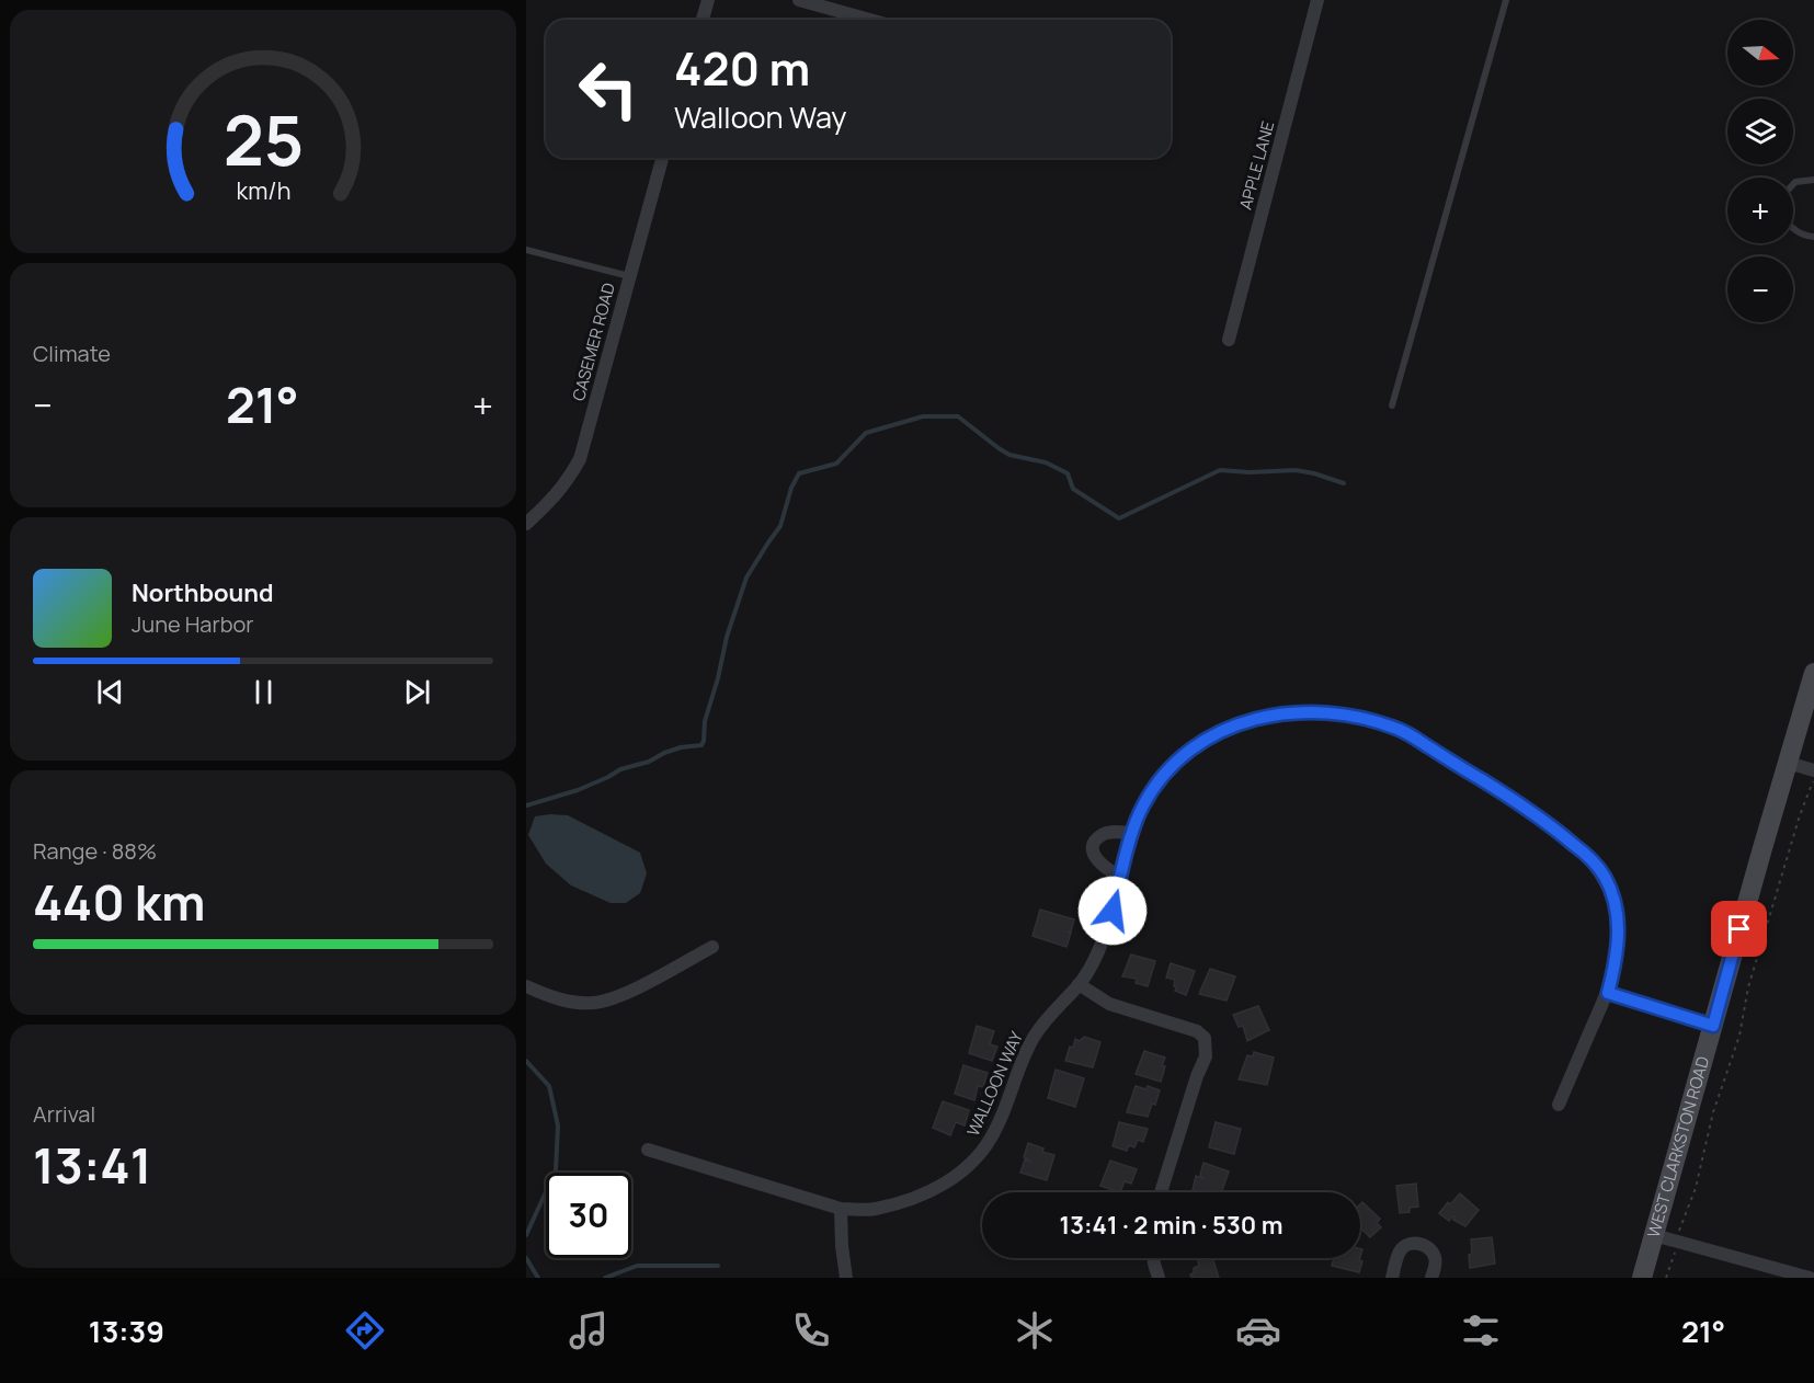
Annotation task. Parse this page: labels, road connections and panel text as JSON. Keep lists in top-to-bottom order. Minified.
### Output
{"streets":{"main road":["WEST CLARKSTON ROAD"],"street":["APPLE LANE","CASEMER ROAD","WALLOON WAY"]},"north":"right","page":{"map_buttons":["+","−"],"turn":["420 m","Walloon Way"],"tile":["Climate",["Range · 88%","440 km"],["Arrival","13:41"]],"heat":["−","21°","+"],"song":["Northbound","June Harbor"],"limit":"30","trip":"13:41 · 2 min · 530 m","tabs":["13:39","21°"],"gauge":["25","km/h"]}}
